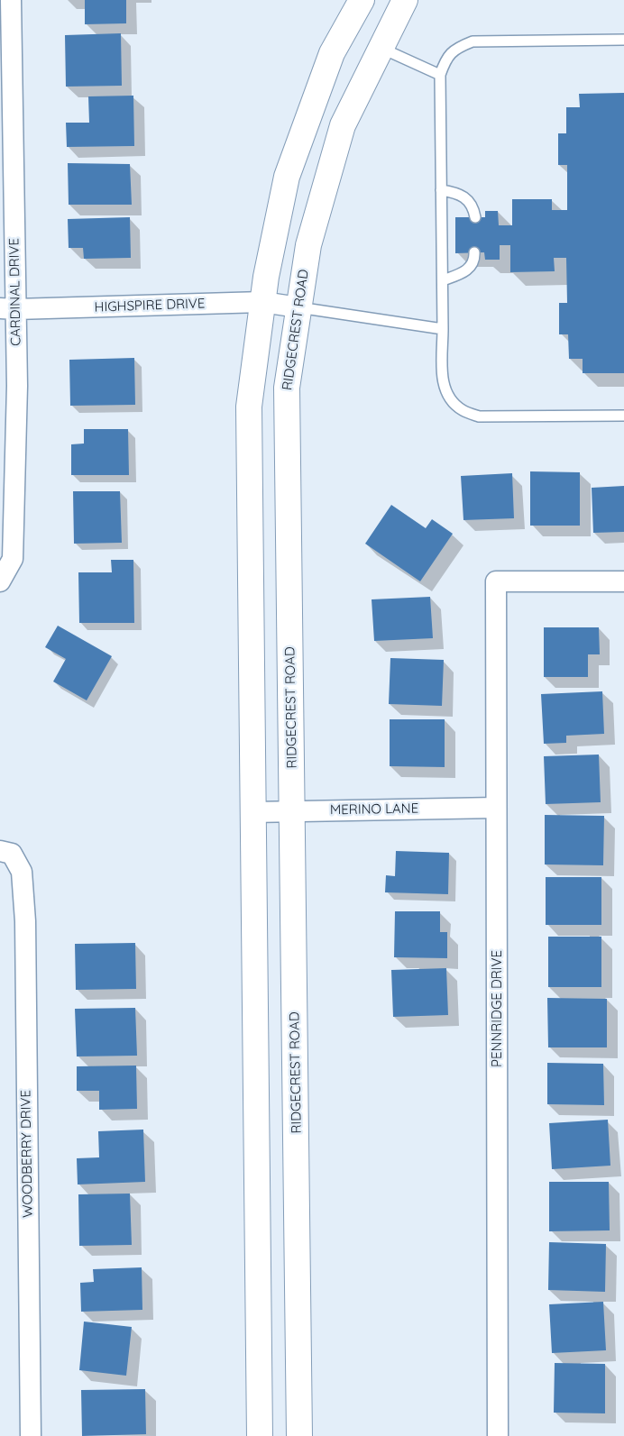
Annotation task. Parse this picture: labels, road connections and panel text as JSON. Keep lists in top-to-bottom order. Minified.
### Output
{"streets":{"main road":["RIDGECREST ROAD"],"street":["CARDINAL DRIVE","HIGHSPIRE DRIVE","MERINO LANE","PENNRIDGE DRIVE","WOODBERRY DRIVE"]},"crossings":[["CARDINAL DRIVE","HIGHSPIRE DRIVE"],["HIGHSPIRE DRIVE","RIDGECREST ROAD"],["RIDGECREST ROAD","MERINO LANE"],["MERINO LANE","PENNRIDGE DRIVE"]]}
